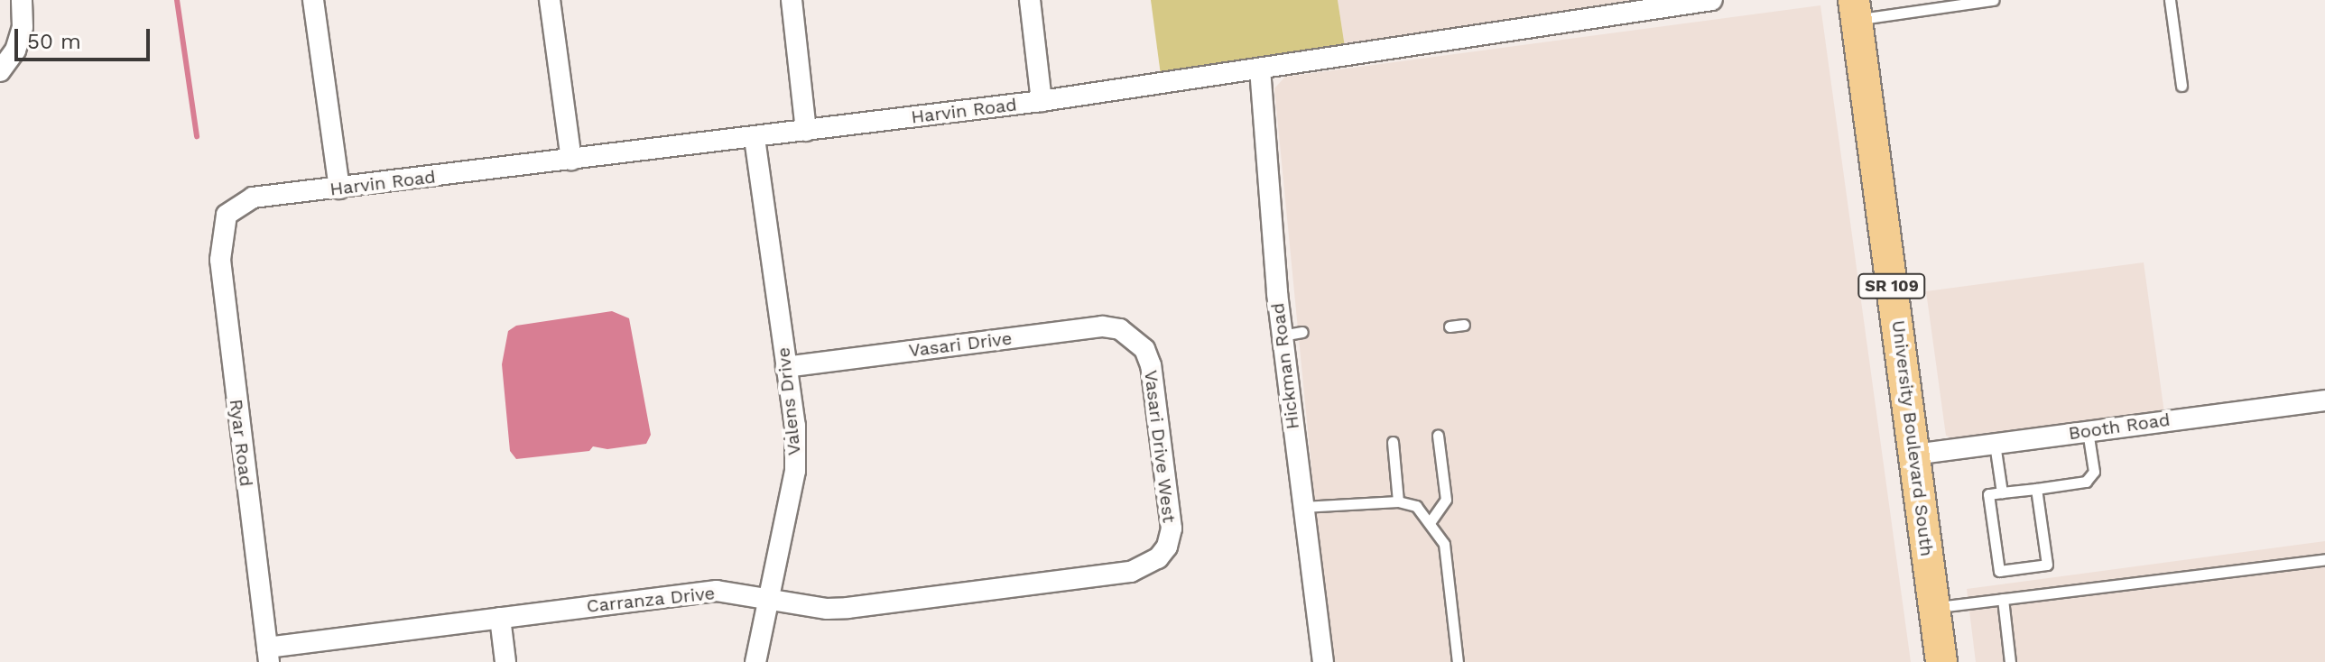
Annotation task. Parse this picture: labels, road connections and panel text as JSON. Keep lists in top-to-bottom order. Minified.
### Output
{"streets":{"main road":["SR 109","University Boulevard South"],"street":["Harvin Road","Vasari Drive","Hickman Road","Valens Drive","Booth Road","Ryar Road","Vasari Drive West","Carranza Drive"]},"crossings":[["Harvin Road","Hickman Road"],["Harvin Road","Valens Drive"],["Harvin Road","Ryar Road"],["Vasari Drive","Valens Drive"],["Vasari Drive","Vasari Drive West"],["Valens Drive","Carranza Drive"],["Booth Road","University Boulevard South"],["Ryar Road","Carranza Drive"],["Vasari Drive West","Carranza Drive"]],"scale_bar":"50 m"}
